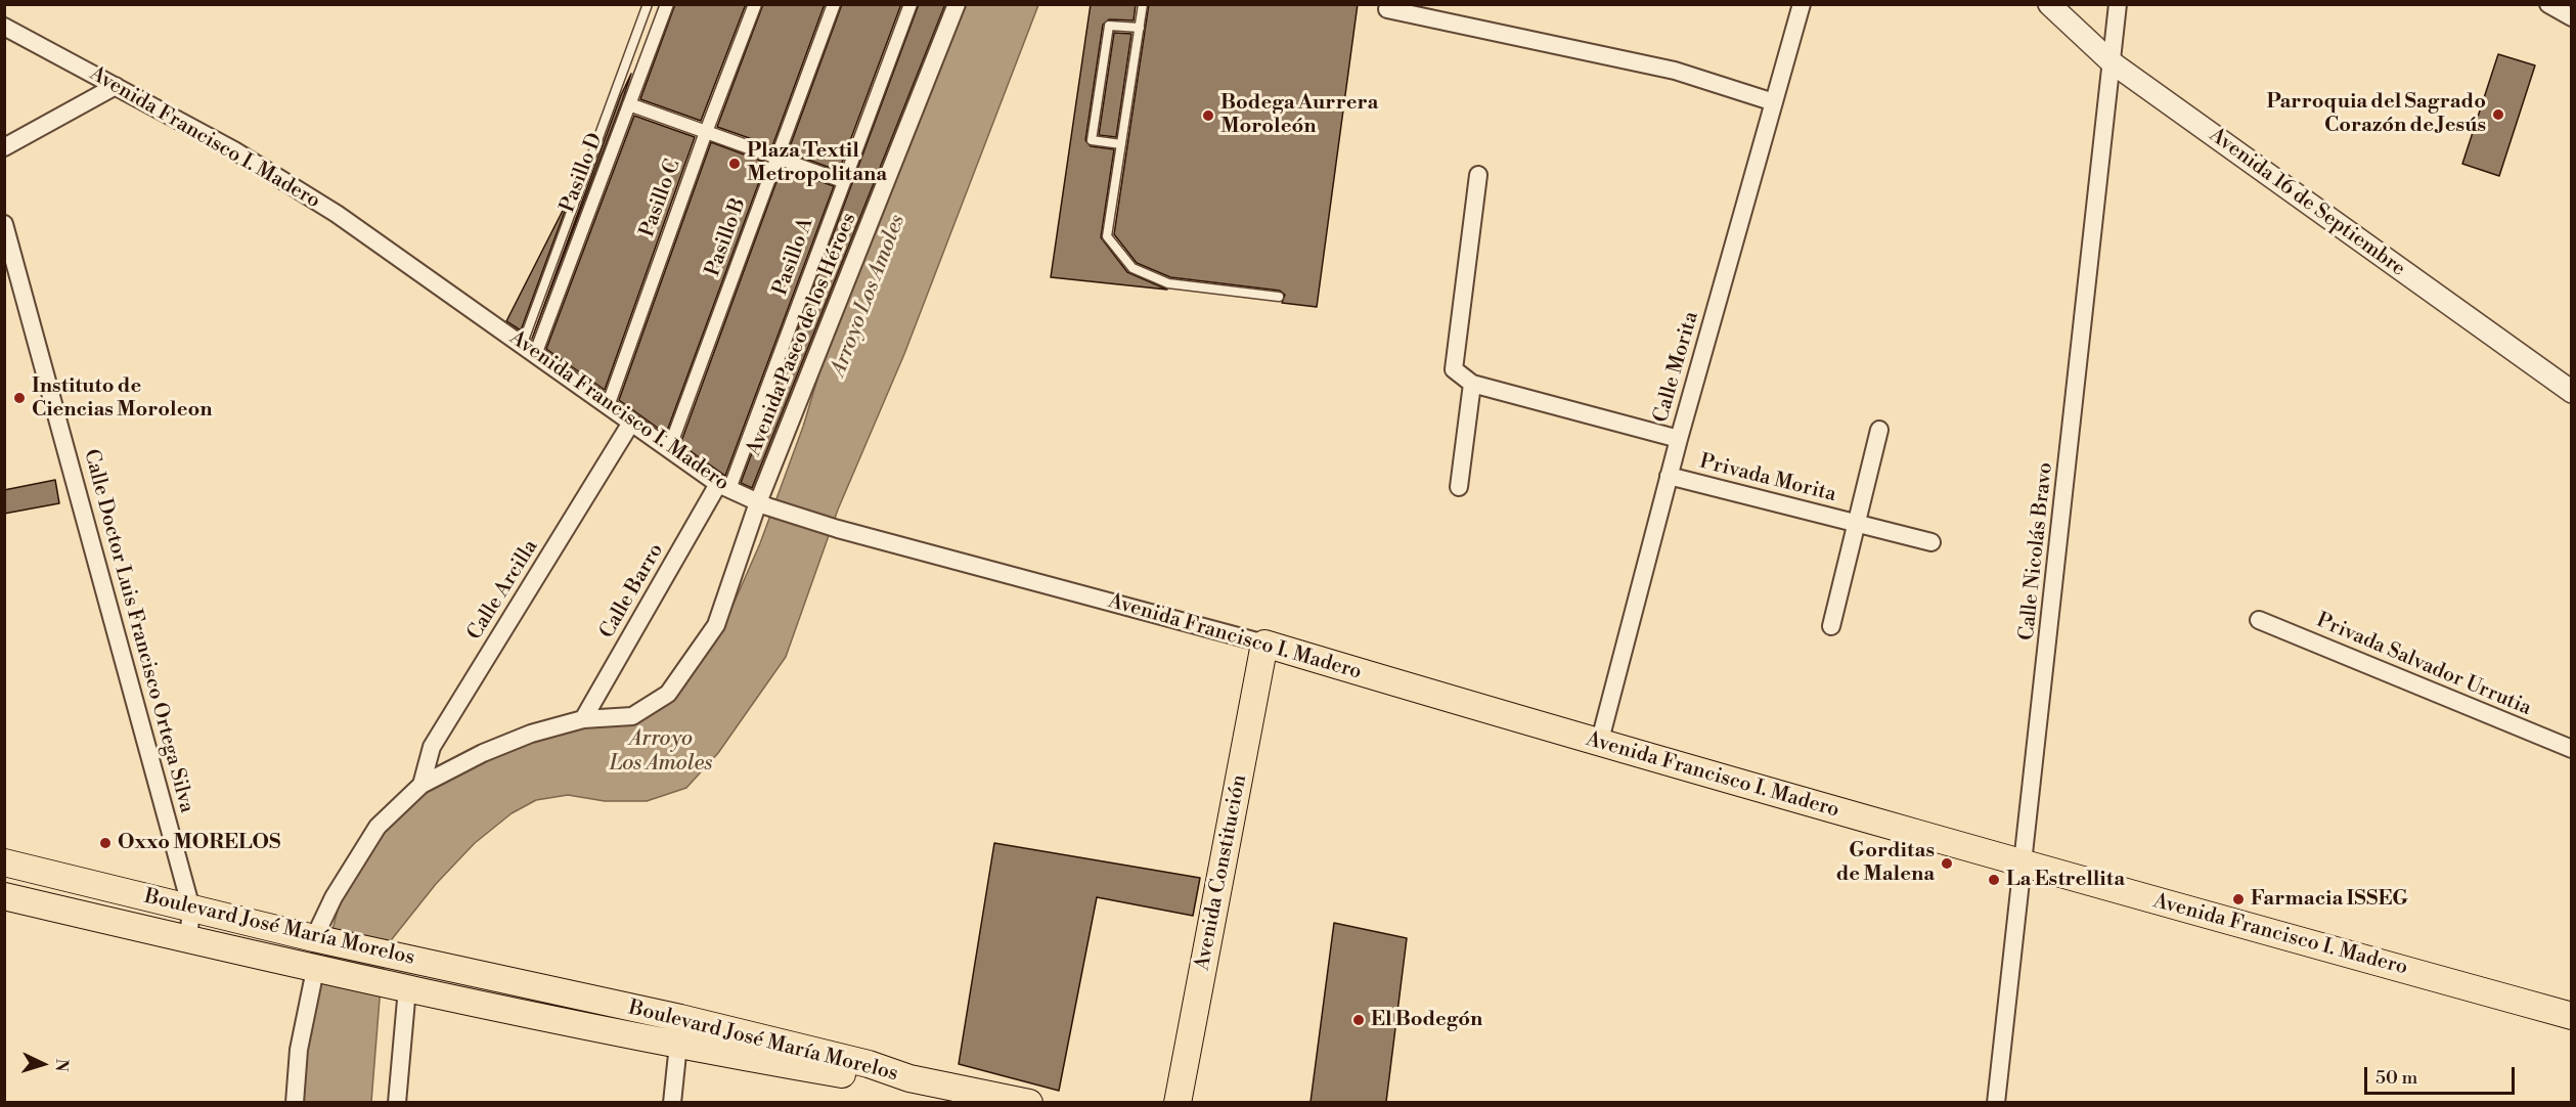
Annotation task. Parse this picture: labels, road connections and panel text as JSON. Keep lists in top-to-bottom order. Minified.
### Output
{"streets":{"main road":["Avenida Francisco I. Madero","Avenida Constitución","Boulevard José María Morelos"],"street":["Pasillo D","Pasillo C","Avenida 16 de Septiembre","Pasillo B","Pasillo A","Avenida Paseo de los Héroes","Calle Morita","Privada Morita","Calle Nicolás Bravo","Calle Arcilla","Calle Barro","Calle Doctor Luis Francisco Ortega Silva","Privada Salvador Urrutia"]},"crossings":[["Avenida Francisco I. Madero","Pasillo D"],["Avenida Francisco I. Madero","Pasillo C"],["Avenida Francisco I. Madero","Pasillo B"],["Avenida Francisco I. Madero","Pasillo A"],["Avenida Francisco I. Madero","Avenida Paseo de los Héroes"],["Avenida Francisco I. Madero","Calle Morita"],["Avenida Francisco I. Madero","Calle Nicolás Bravo"],["Avenida Francisco I. Madero","Calle Arcilla"],["Avenida Francisco I. Madero","Calle Barro"],["Avenida Francisco I. Madero","Avenida Constitución"],["Avenida 16 de Septiembre","Calle Nicolás Bravo"],["Pasillo A","Calle Barro"],["Avenida Paseo de los Héroes","Calle Arcilla"],["Avenida Paseo de los Héroes","Calle Barro"],["Avenida Paseo de los Héroes","Boulevard José María Morelos"],["Calle Morita","Privada Morita"],["Calle Doctor Luis Francisco Ortega Silva","Boulevard José María Morelos"]],"water":["Arroyo Los Amoles"],"places":["Parroquia del Sagrado Corazón de Jesús","Bodega Aurrera Moroleón","Plaza Textil Metropolitana","Instituto de Ciencias Moroleon","Oxxo MORELOS","Gorditas de Malena","La Estrellita","Farmacia ISSEG","El Bodegón"],"scale_bar":"50 m","north":"right"}
